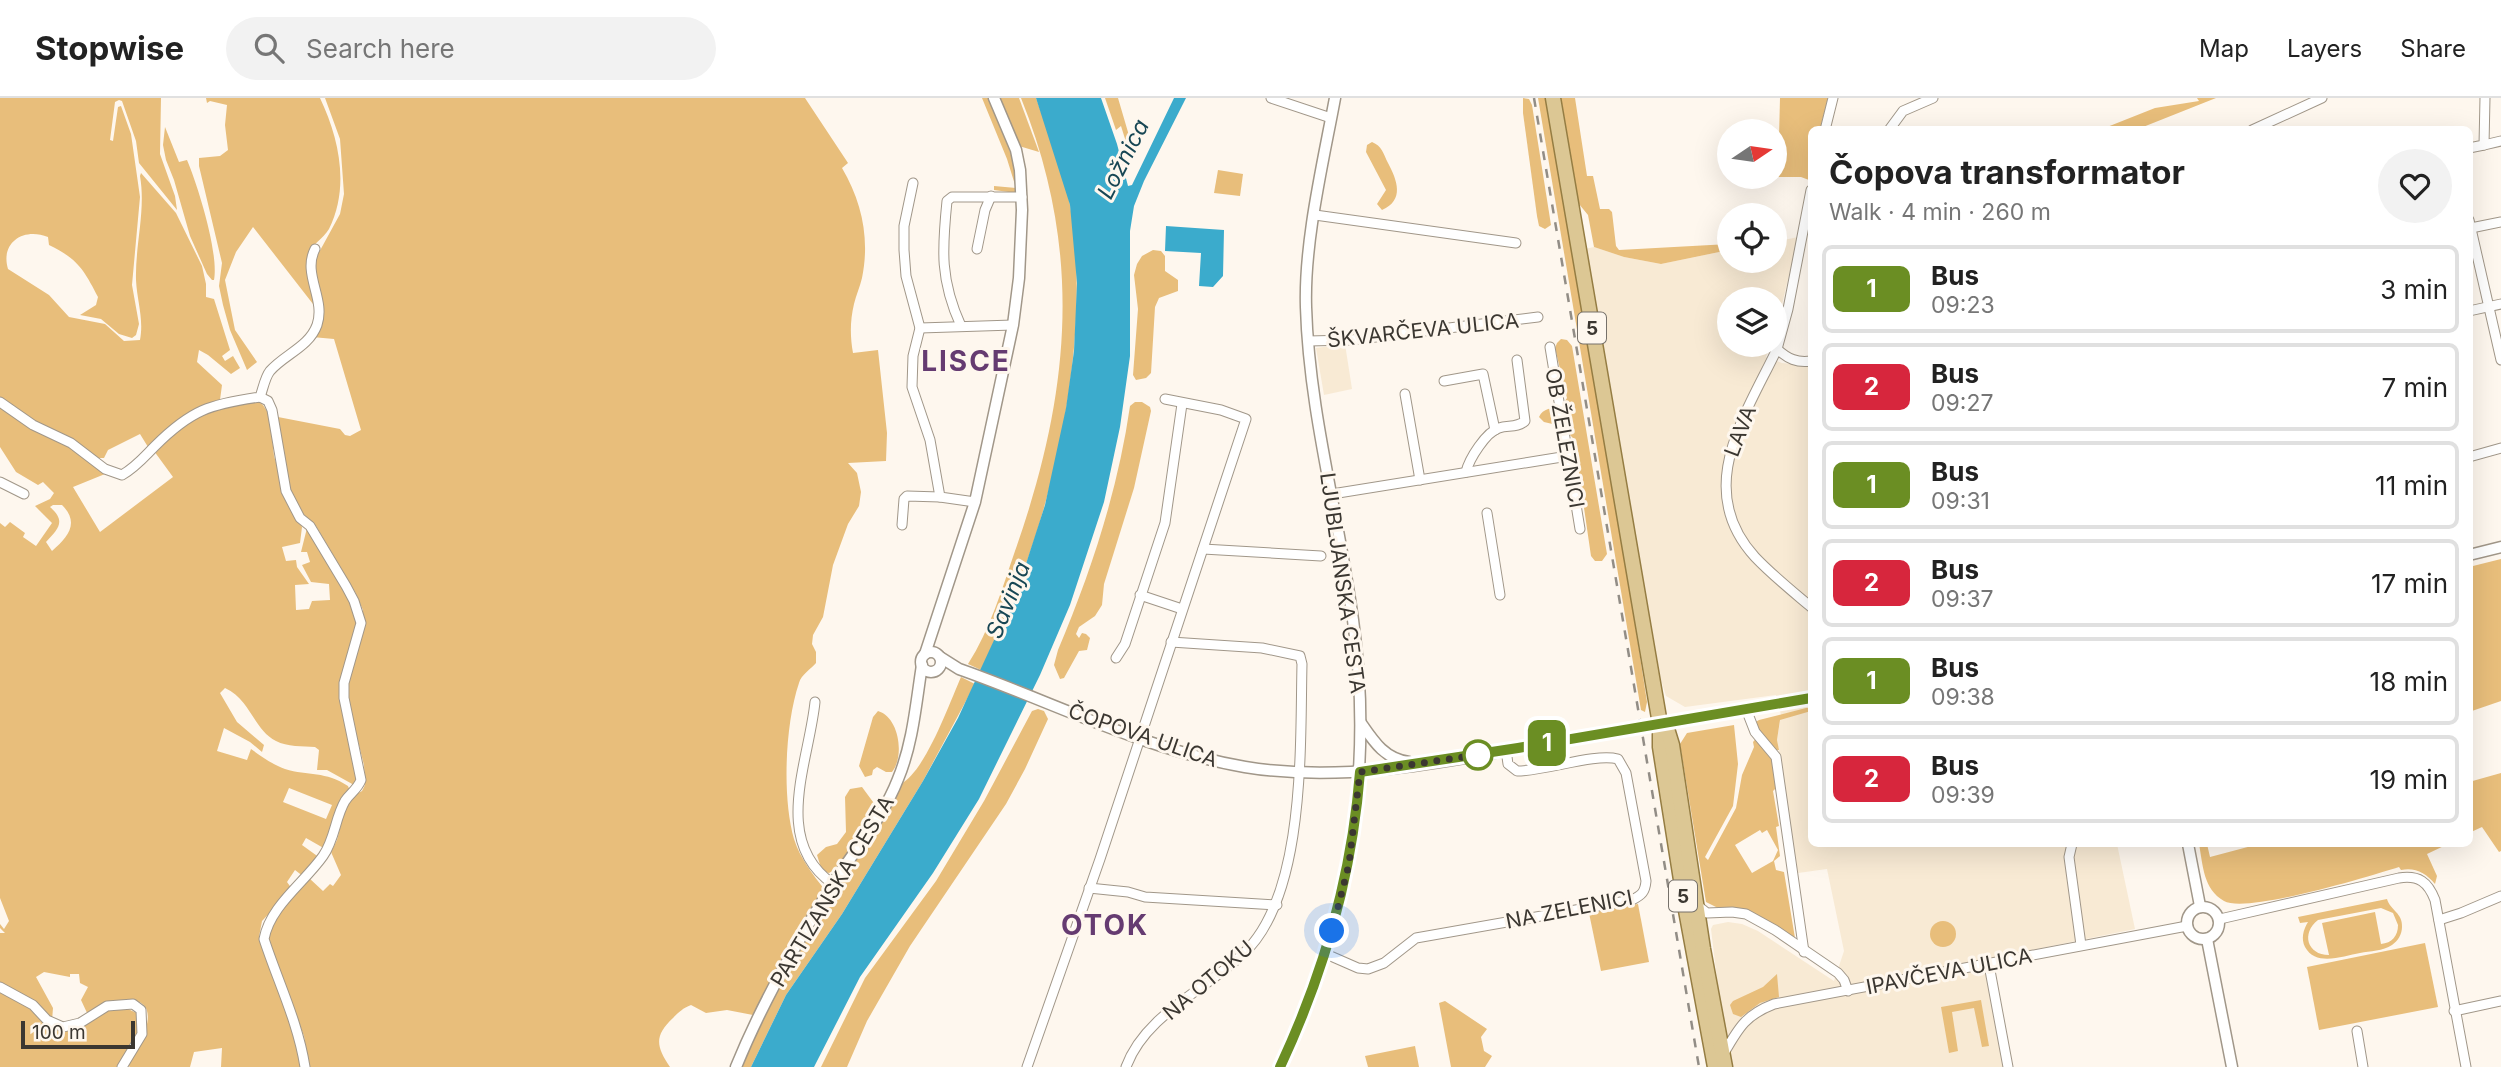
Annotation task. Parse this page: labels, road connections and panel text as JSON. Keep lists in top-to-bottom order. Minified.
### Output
{"streets":{"main road":["5"],"street":["ŠKVARČEVA ULICA","LAVA","OB ŽELEZNICI","LJUBLJANSKA CESTA","ČOPOVA ULICA","PARTIZANSKA CESTA","NA ZELENICI","IPAVČEVA ULICA","NA OTOKU"]},"crossings":[["5","ČOPOVA ULICA"],["5","IPAVČEVA ULICA"],["ŠKVARČEVA ULICA","LJUBLJANSKA CESTA"],["LJUBLJANSKA CESTA","ČOPOVA ULICA"],["LJUBLJANSKA CESTA","NA ZELENICI"],["ČOPOVA ULICA","PARTIZANSKA CESTA"],["ČOPOVA ULICA","NA ZELENICI"],["ČOPOVA ULICA","NA OTOKU"]],"districts":["LISCE","OTOK"],"water":["Ložnica","Savinja"],"lines":["bus line 1"],"scale_bar":"100 m","north":"right","page":{"header":"Stopwise","search":"Search here","nav":["Map","Layers","Share"],"on_map":"1","heading":["Čopova transformator","Walk · 4 min · 260 m"],"list":[{"mark":"1","name":"Bus","note":"09:23","value":"3 min"},{"mark":"2","name":"Bus","note":"09:27","value":"7 min"},{"mark":"1","name":"Bus","note":"09:31","value":"11 min"},{"mark":"2","name":"Bus","note":"09:37","value":"17 min"},{"mark":"1","name":"Bus","note":"09:38","value":"18 min"},{"mark":"2","name":"Bus","note":"09:39","value":"19 min"}],"scale":"100 m"}}
